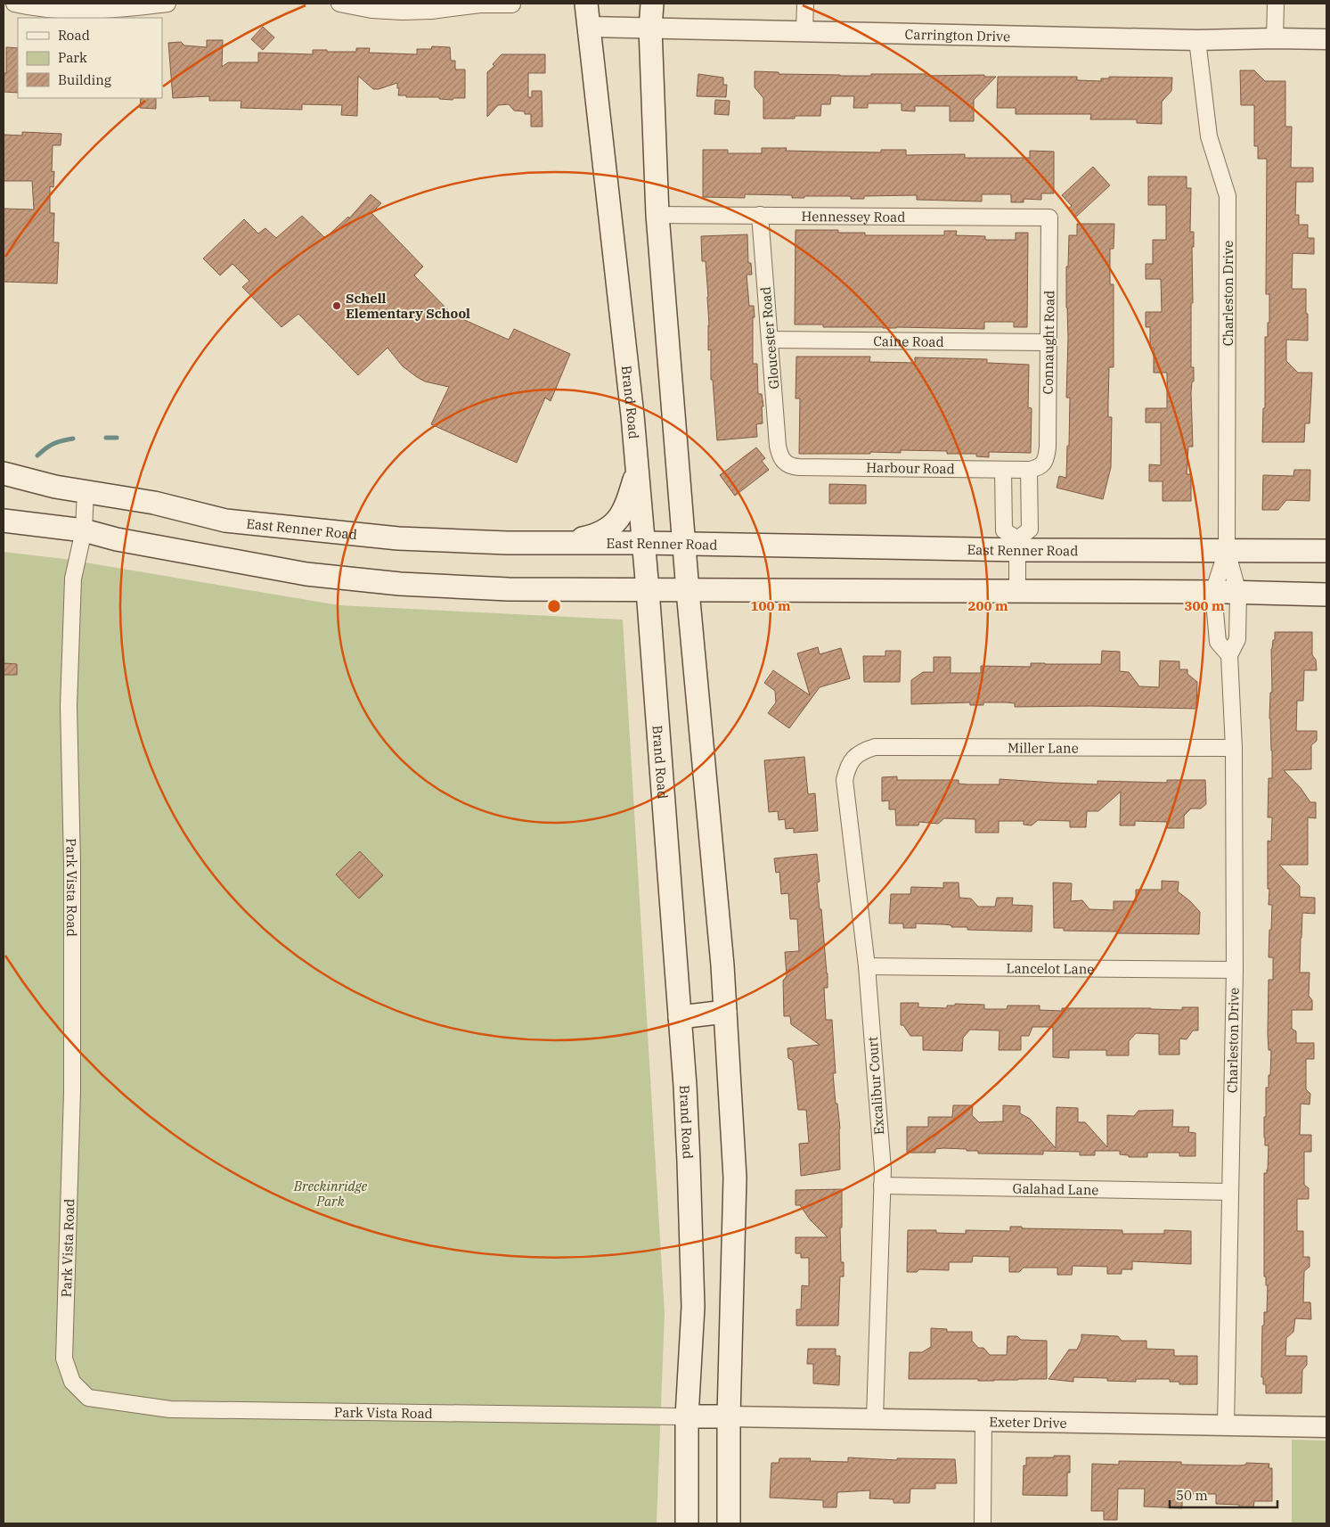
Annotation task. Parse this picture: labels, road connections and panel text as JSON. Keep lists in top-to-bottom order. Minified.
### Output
{"streets":{"main road":["Brand Road","East Renner Road"],"street":["Carrington Drive","Hennessey Road","Charleston Drive","Gloucester Road","Caine Road","Connaught Road","Harbour Road","Miller Lane","Park Vista Road","Lancelot Lane","Excalibur Court","Galahad Lane","Exeter Drive"]},"crossings":[["Carrington Drive","Charleston Drive"],["Carrington Drive","Brand Road"],["Hennessey Road","Gloucester Road"],["Hennessey Road","Connaught Road"],["Charleston Drive","East Renner Road"],["Charleston Drive","Miller Lane"],["Charleston Drive","Lancelot Lane"],["Charleston Drive","Galahad Lane"],["Charleston Drive","Exeter Drive"],["Gloucester Road","Caine Road"],["Gloucester Road","Harbour Road"],["Caine Road","Connaught Road"],["Connaught Road","Harbour Road"],["Brand Road","East Renner Road"],["Brand Road","Park Vista Road"],["East Renner Road","Park Vista Road"],["Miller Lane","Excalibur Court"],["Lancelot Lane","Excalibur Court"],["Excalibur Court","Galahad Lane"],["Excalibur Court","Exeter Drive"]],"parks":["Breckinridge Park"],"places":["Schell Elementary School"],"legend":["Road","Park","Building"],"scale_bar":"50 m","rings":["100 m","200 m","300 m"]}
